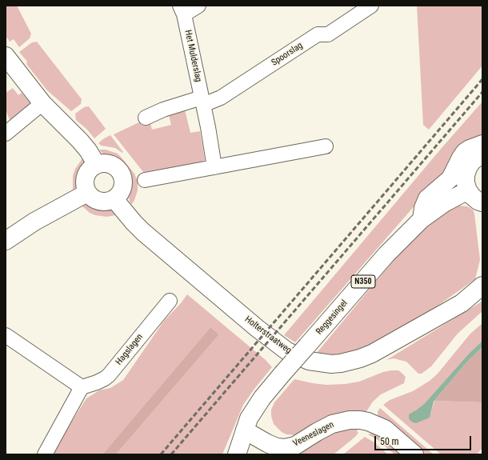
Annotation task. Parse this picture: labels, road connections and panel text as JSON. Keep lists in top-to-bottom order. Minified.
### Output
{"streets":{"main road":["N350","Reggesingel","Holterstraatweg","Veeneslagen"],"street":["Spoorslag","Het Mulderslag","Hagslagen"]},"crossings":[["Spoorslag","Het Mulderslag"],["Reggesingel","Veeneslagen"]],"scale_bar":"50 m"}
